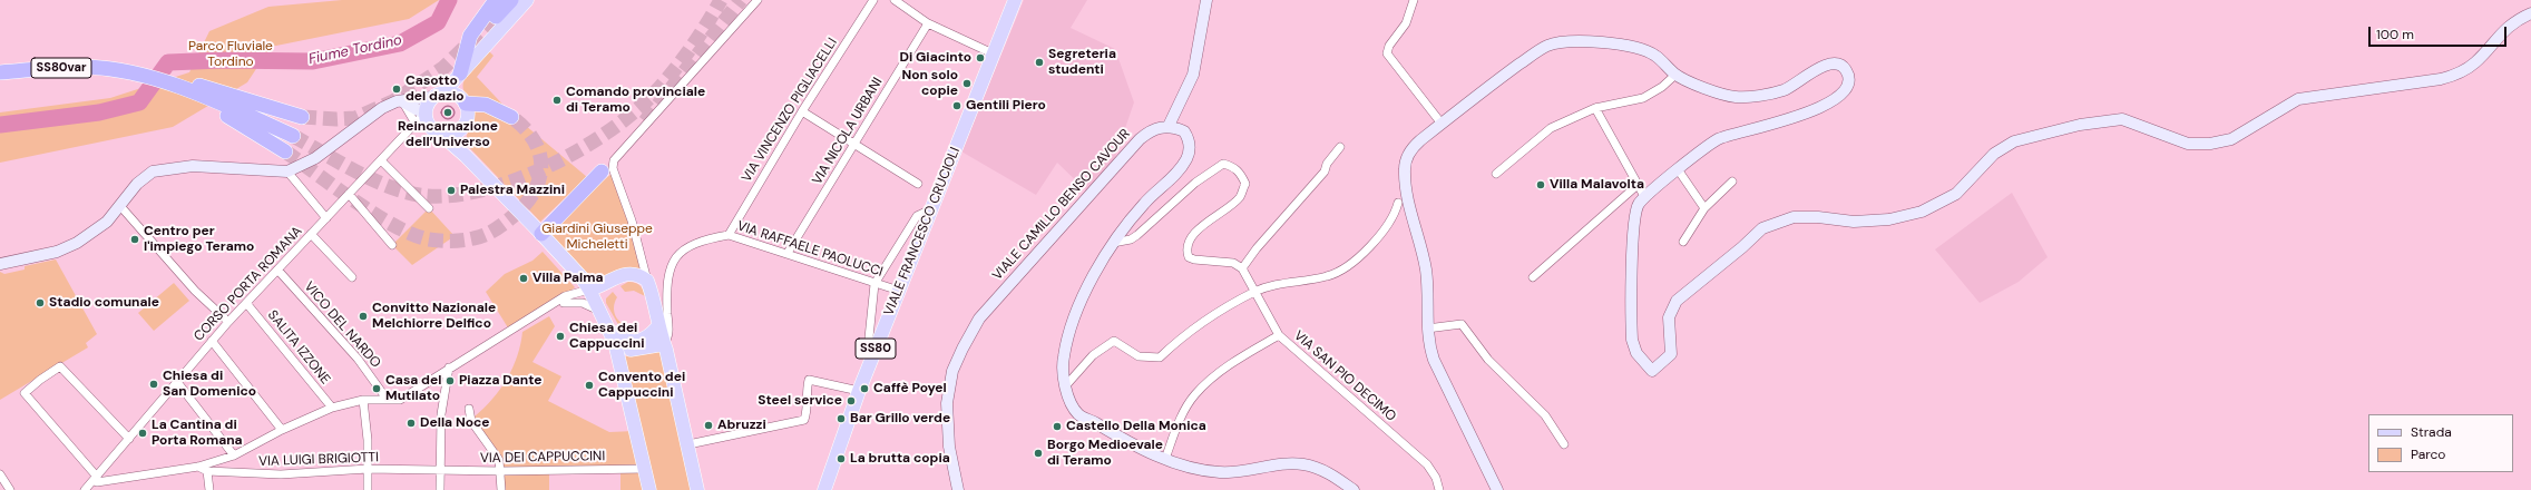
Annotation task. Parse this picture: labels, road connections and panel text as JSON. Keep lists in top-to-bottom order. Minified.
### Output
{"streets":{"highway":["SS80var"],"main road":["VIALE CAMILLO BENSO CAVOUR","VIALE FRANCESCO CRUCIOLI","SS80"],"street":["VIA VINCENZO PIGLIACELLI","VIA NICOLA URBANI","VIA RAFFAELE PAOLUCCI","CORSO PORTA ROMANA","VICO DEL NARDO","SALITA IZZONE","VIA SAN PIO DECIMO","VIA DEI CAPPUCCINI","VIA LUIGI BRIGIOTTI"]},"crossings":[["VIA VINCENZO PIGLIACELLI","VIA RAFFAELE PAOLUCCI"],["VIA NICOLA URBANI","VIA RAFFAELE PAOLUCCI"],["VIALE FRANCESCO CRUCIOLI","VIA RAFFAELE PAOLUCCI"],["CORSO PORTA ROMANA","VICO DEL NARDO"],["CORSO PORTA ROMANA","SALITA IZZONE"],["VIA DEI CAPPUCCINI","VIA LUIGI BRIGIOTTI"]],"water":["Fiume Tordino"],"parks":["Parco Fluviale Tordino","Giardini Giuseppe Micheletti"],"places":["Di Giacinto","Segreteria studenti","Non solo copie","Casotto del dazio","Comando provinciale di Teramo","Gentili Piero","Reincarnazione dell’Universo","Villa Malavolta","Palestra Mazzini","Centro per l'impiego Teramo","Villa Palma","Stadio comunale","Convitto Nazionale Melchiorre Delfico","Chiesa dei Cappuccini","Piazza Dante","Chiesa di San Domenico","Convento dei Cappuccini","Casa del Mutilato","Caffè Poyel","Steel service","Bar Grillo verde","Della Noce","Abruzzi","Castello Della Monica","La Cantina di Porta Romana","Borgo Medioevale di Teramo","La brutta copia"],"legend":["Strada","Parco"],"scale_bar":"100 m"}
